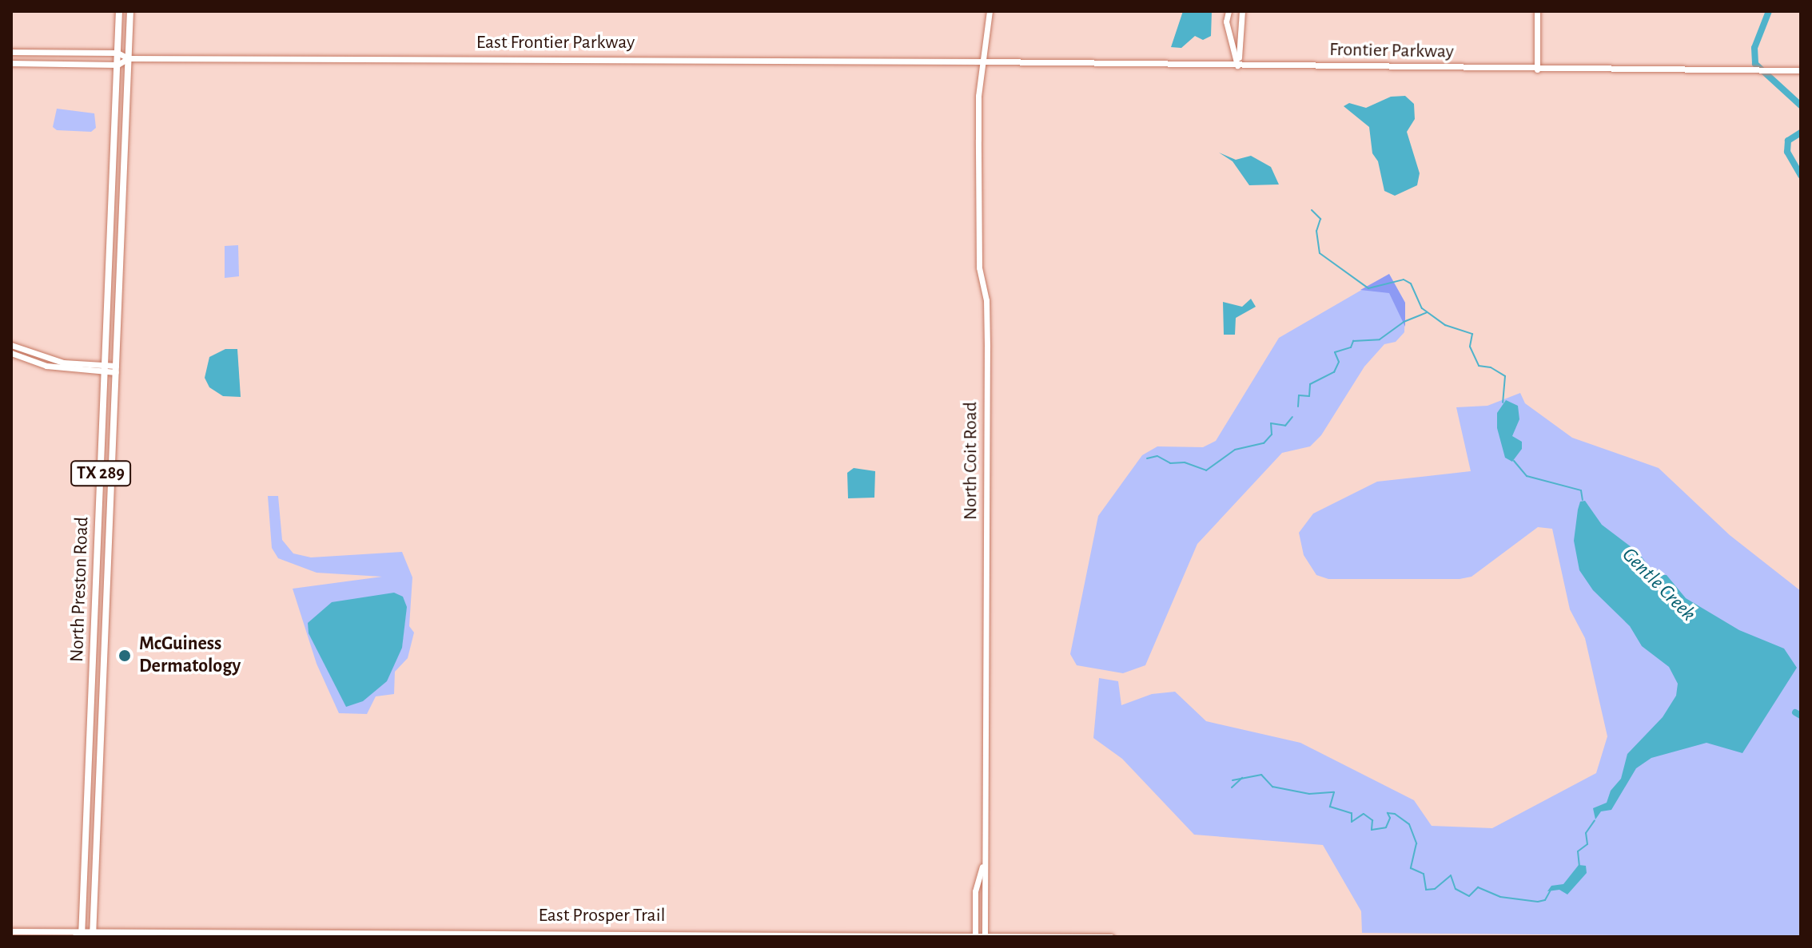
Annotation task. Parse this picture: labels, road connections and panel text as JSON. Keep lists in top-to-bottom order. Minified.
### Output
{"streets":{"main road":["TX 289","North Preston Road"],"street":["East Frontier Parkway","Frontier Parkway","North Coit Road","East Prosper Trail"]},"crossings":[["East Frontier Parkway","Frontier Parkway"],["East Frontier Parkway","North Coit Road"],["East Frontier Parkway","TX 289"],["East Frontier Parkway","North Preston Road"],["Frontier Parkway","North Coit Road"],["North Coit Road","East Prosper Trail"],["TX 289","North Preston Road"],["North Preston Road","East Prosper Trail"]],"water":["Gentle Creek"],"places":["McGuiness Dermatology"]}
